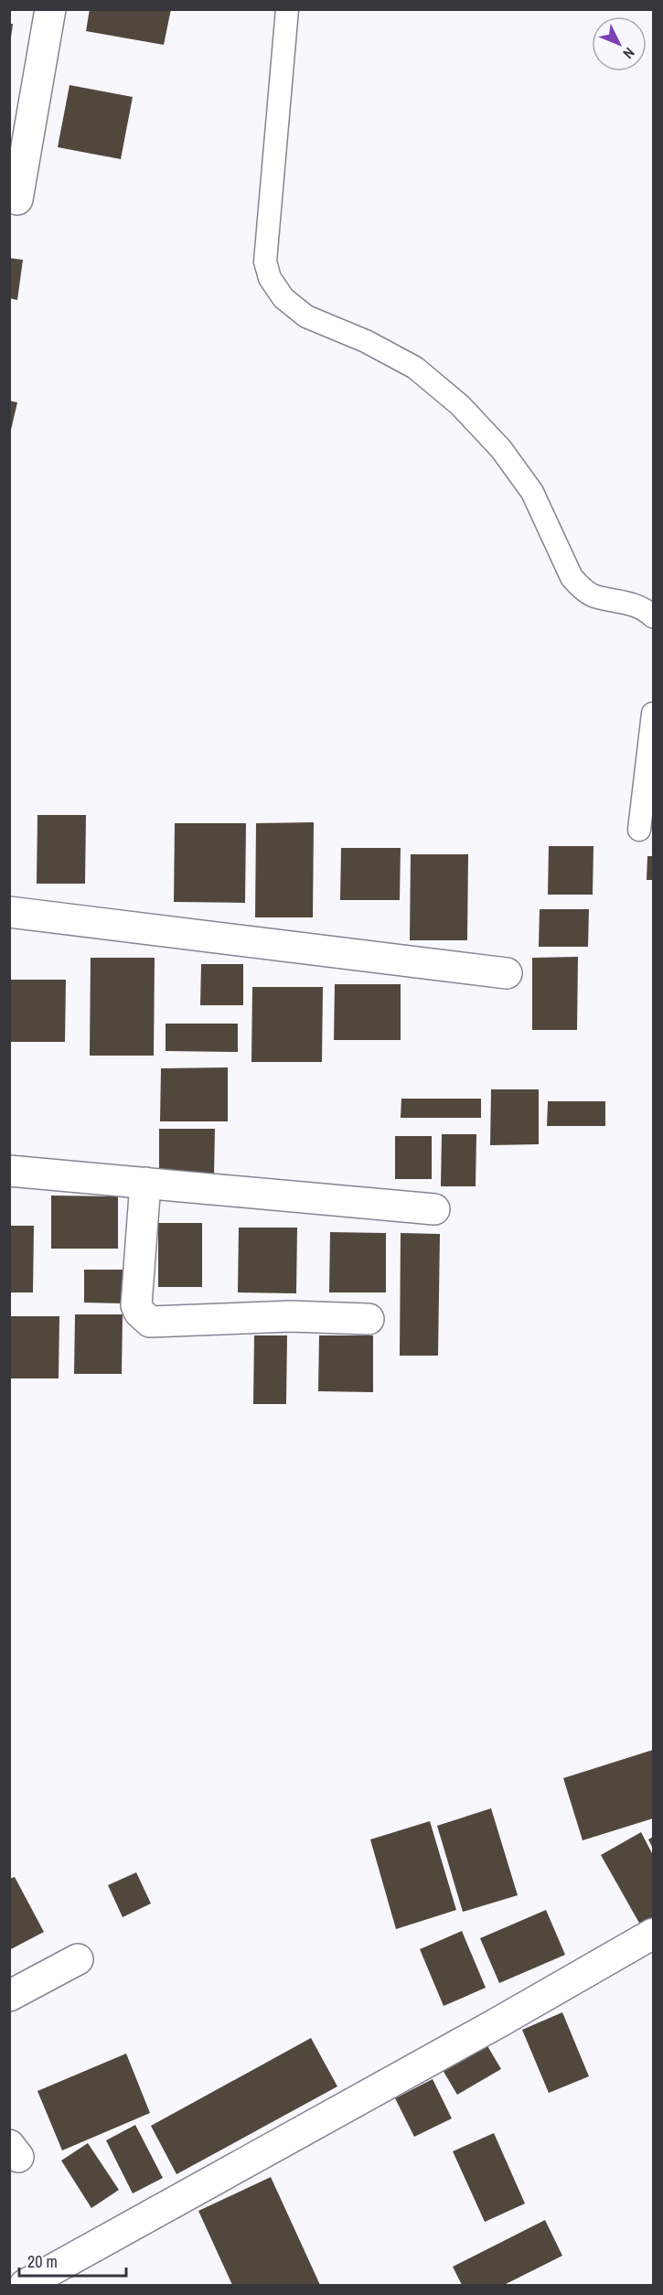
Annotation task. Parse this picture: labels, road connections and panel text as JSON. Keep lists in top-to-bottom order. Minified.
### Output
{"scale_bar":"20 m","north":"bottom right"}
